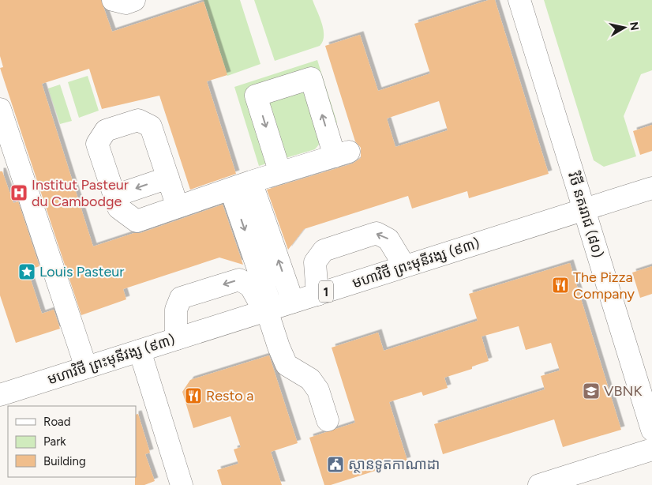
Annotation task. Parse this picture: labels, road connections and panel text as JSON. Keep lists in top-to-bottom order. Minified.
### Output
{"streets":{"main road":["វិថី នគររាជ (៨០)","មហាវិថី ព្រះមុនីវង្ស (៩៣)","1"]},"crossings":[["វិថី នគររាជ (៨០)","មហាវិថី ព្រះមុនីវង្ស (៩៣)"]],"places":{"hospital":["Institut Pasteur du Cambodge"],"place":["Louis Pasteur"],"restaurant":["The Pizza Company","Resto a"],"school or university":["VBNK"],"public building":["ស្ថានទូតកាណាដា"]},"legend":["Road","Park","Building"],"north":"right"}
